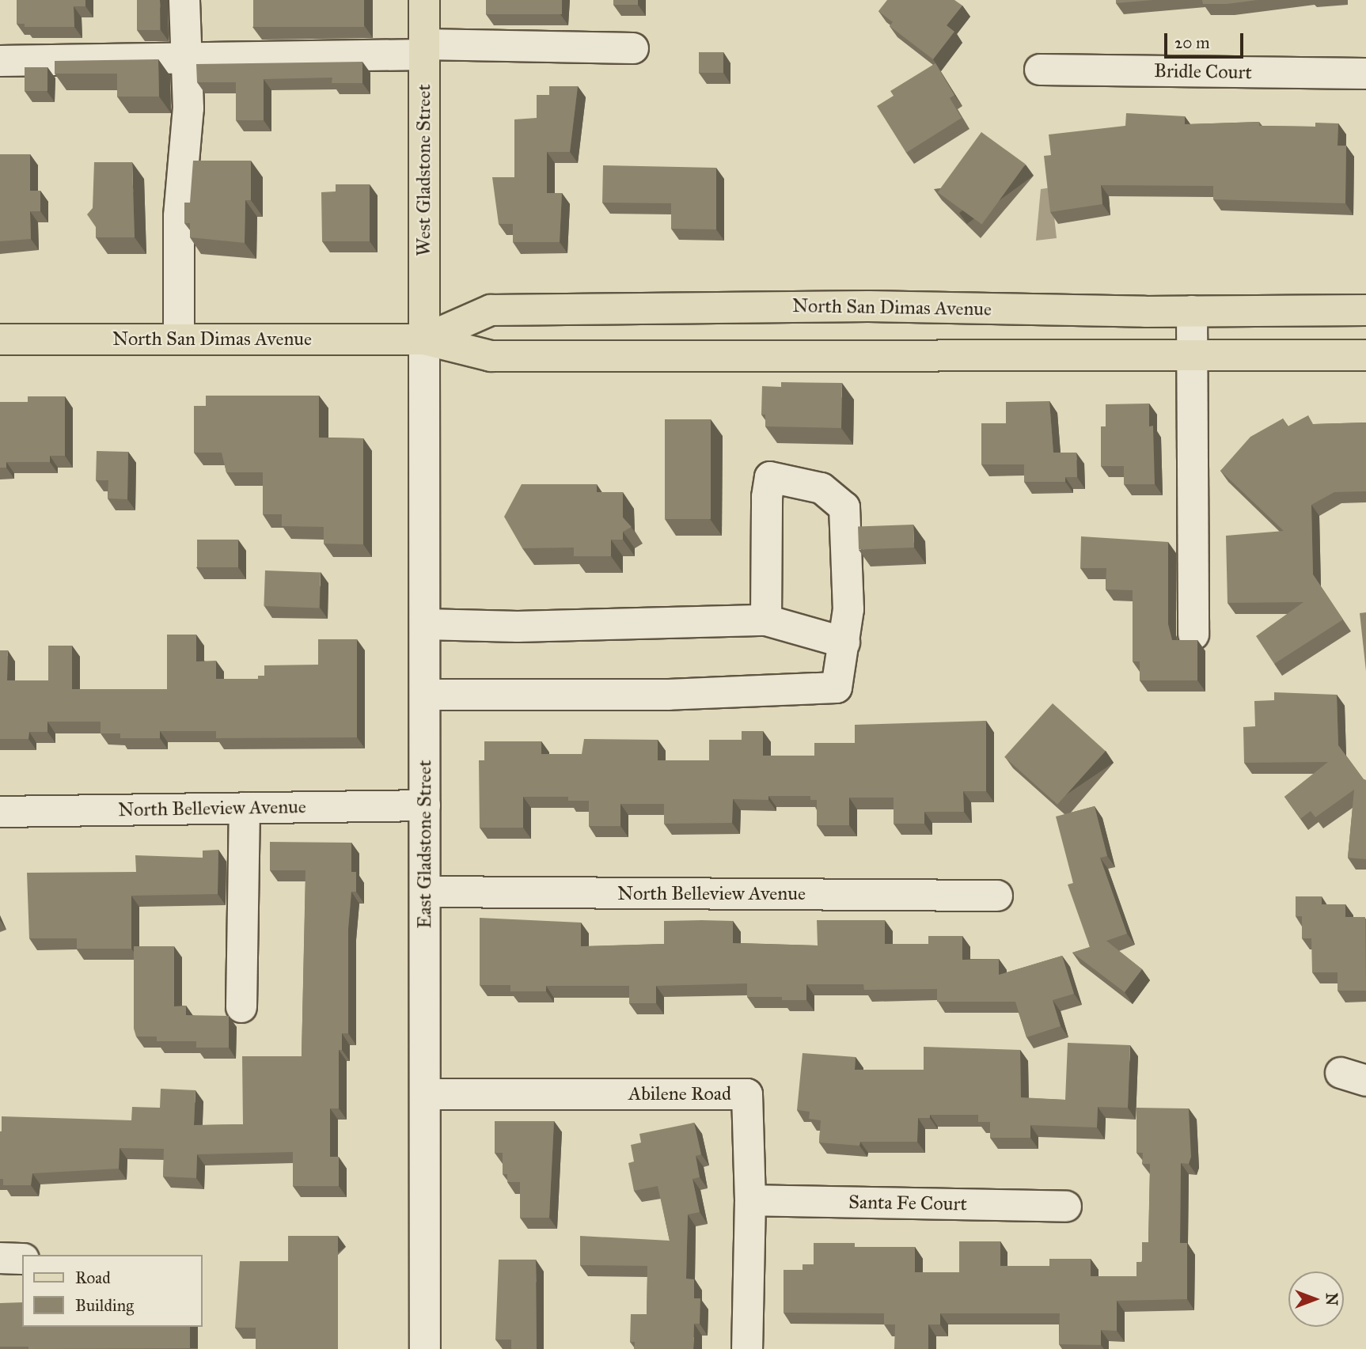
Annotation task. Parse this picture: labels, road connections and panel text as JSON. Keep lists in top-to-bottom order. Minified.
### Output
{"streets":{"main road":["West Gladstone Street","North San Dimas Avenue"],"street":["Bridle Court","North Belleview Avenue","East Gladstone Street","Abilene Road","Santa Fe Court"]},"crossings":[["West Gladstone Street","North San Dimas Avenue"],["West Gladstone Street","East Gladstone Street"],["North San Dimas Avenue","East Gladstone Street"],["North Belleview Avenue","East Gladstone Street"],["East Gladstone Street","Abilene Road"],["Abilene Road","Santa Fe Court"]],"legend":["Road","Building"],"scale_bar":"20 m","north":"right"}
